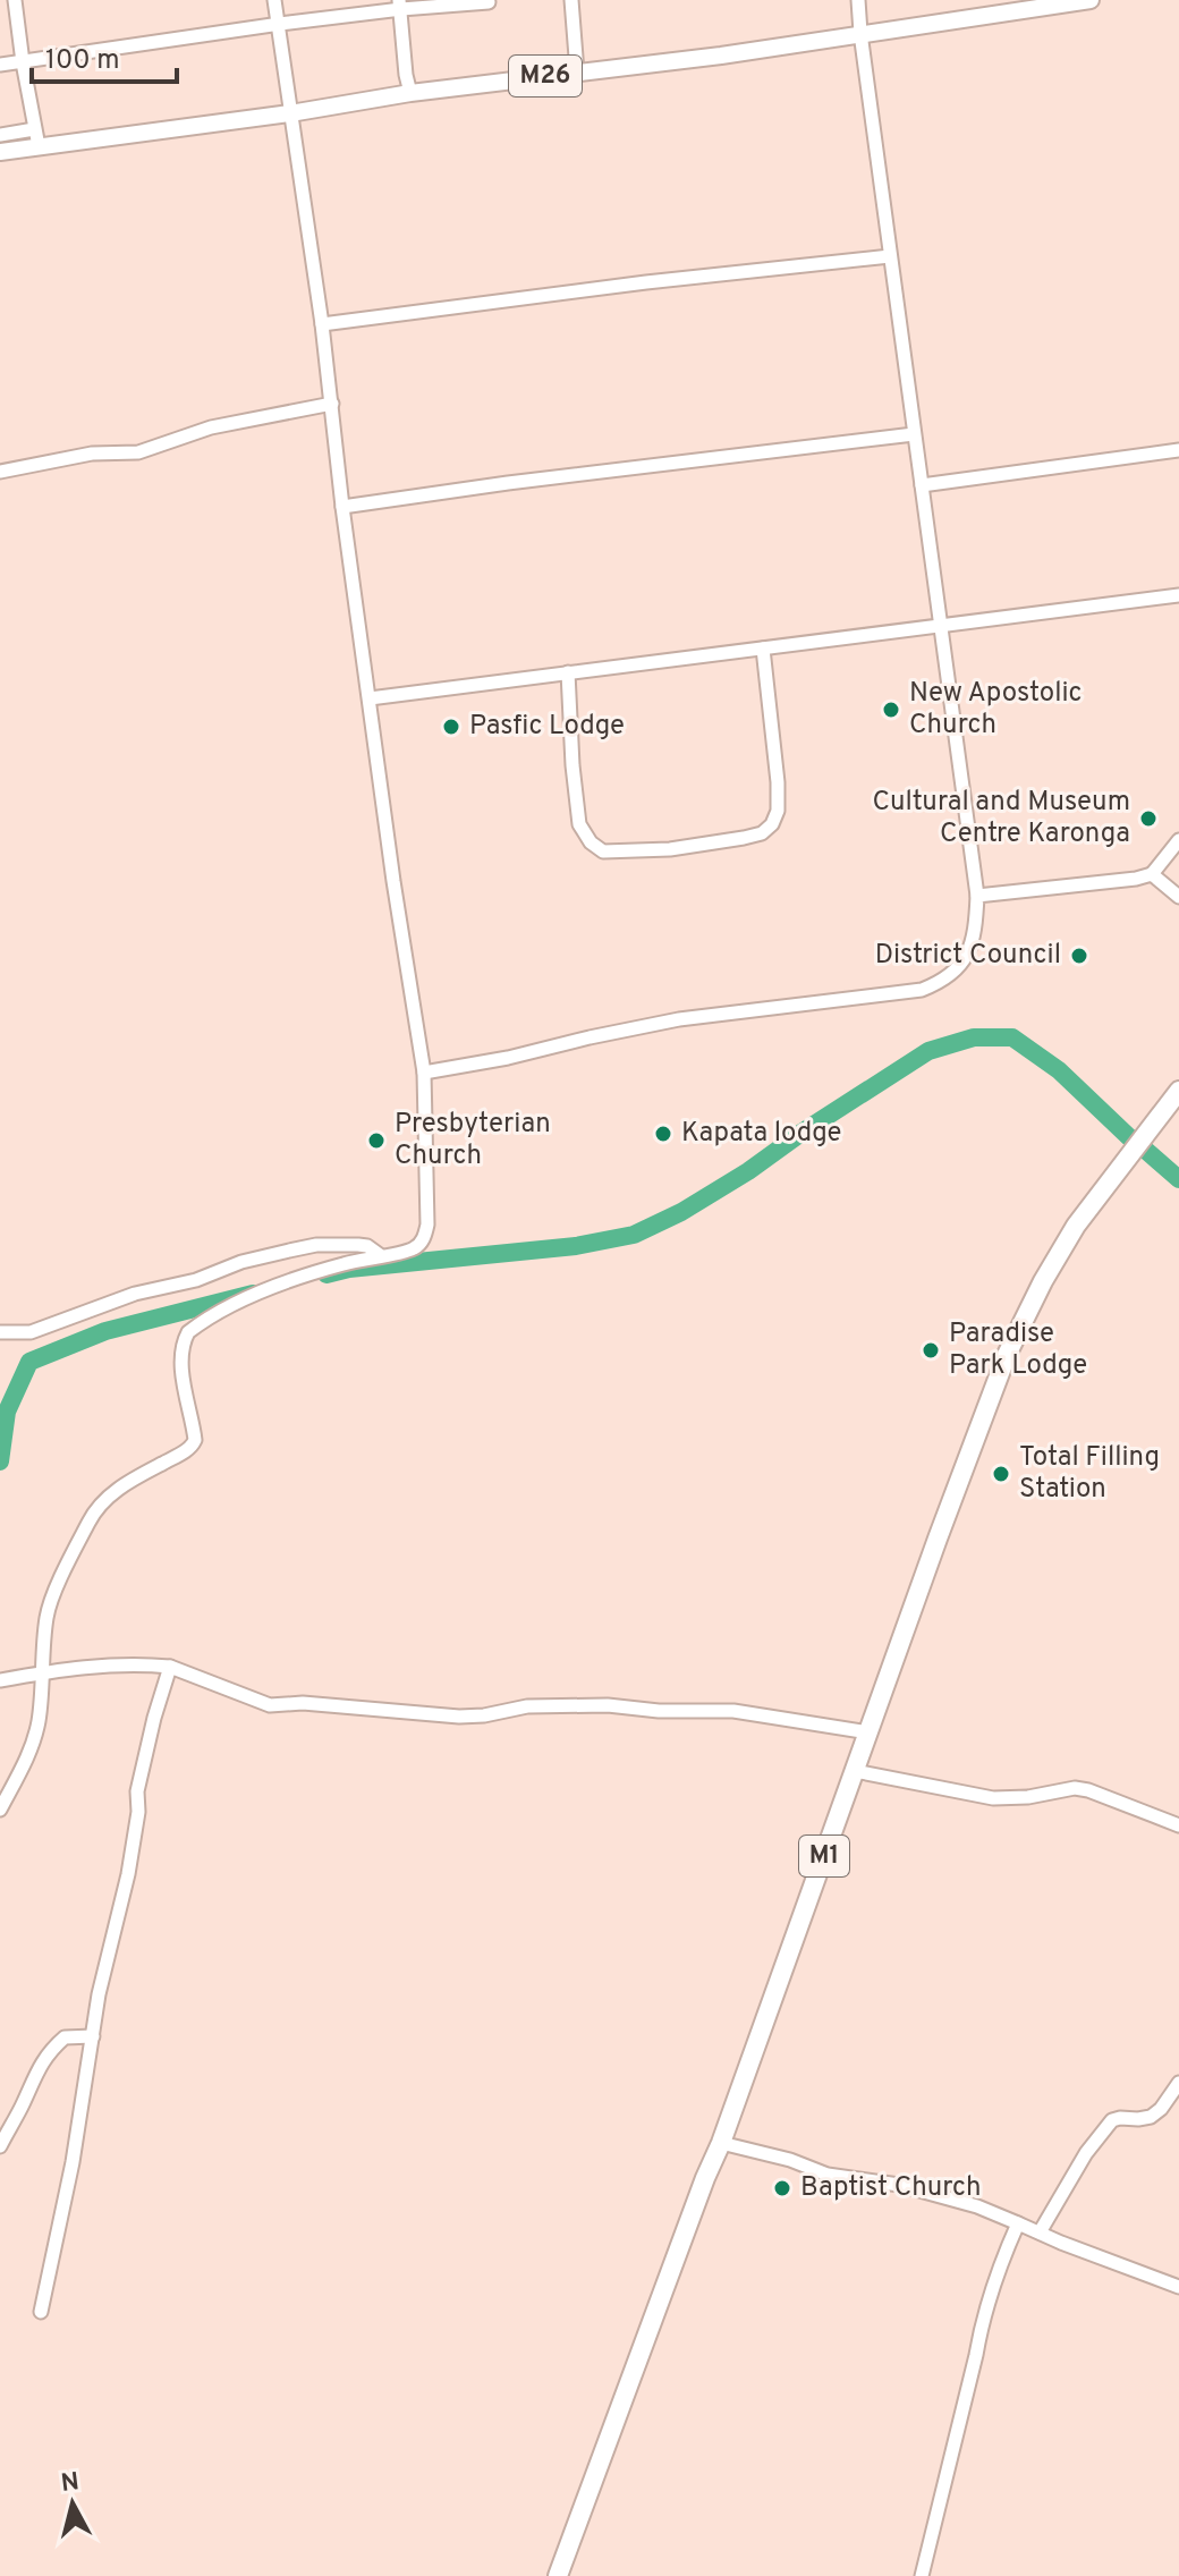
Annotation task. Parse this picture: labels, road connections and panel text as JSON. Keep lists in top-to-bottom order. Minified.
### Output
{"streets":{"highway":["M1"],"main road":["M26"]},"places":["New Apostolic Church","Pasfic Lodge","Cultural and Museum Centre Karonga","District Council","Kapata lodge","Presbyterian Church","Paradise Park Lodge","Total Filling Station","Baptist Church"],"scale_bar":"100 m","north":"top"}
